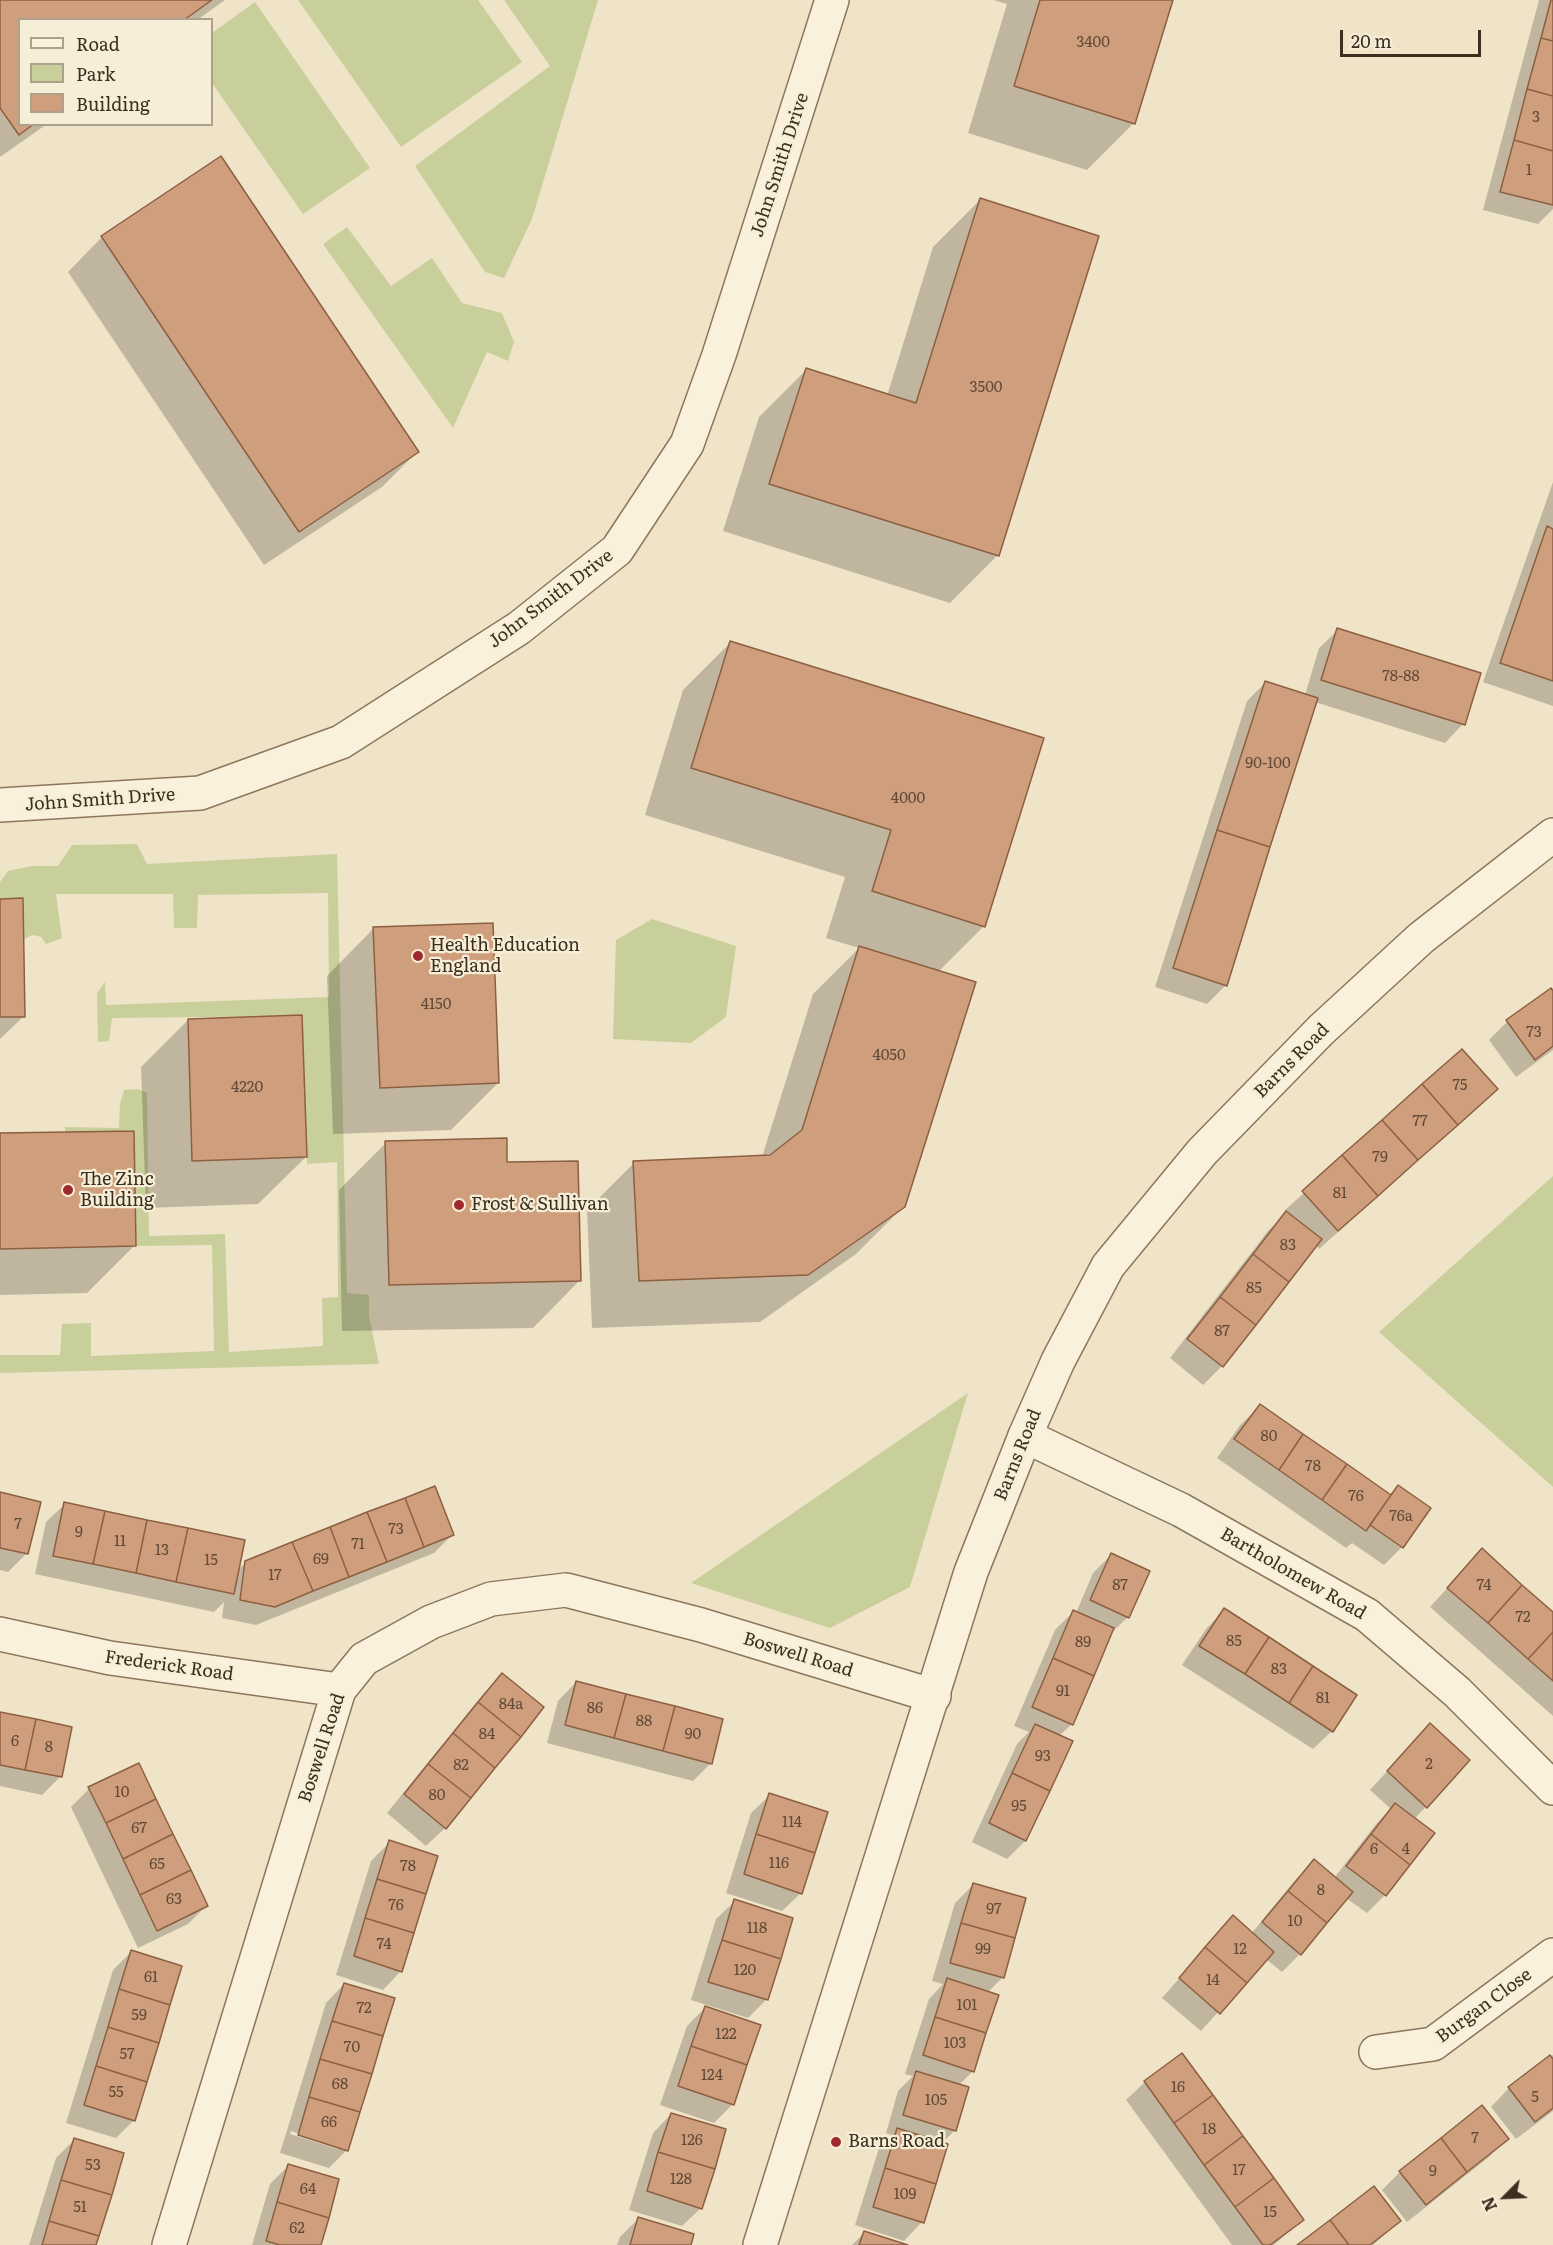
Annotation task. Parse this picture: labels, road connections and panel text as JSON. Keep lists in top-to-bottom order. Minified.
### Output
{"streets":{"street":["John Smith Drive","Barns Road","Bartholomew Road","Boswell Road","Frederick Road","Burgan Close"]},"crossings":[["Barns Road","Bartholomew Road"],["Barns Road","Boswell Road"],["Boswell Road","Frederick Road"]],"places":["Health Education England","The Zinc Building","Frost & Sullivan","Barns Road"],"house_numbers":["3400","3","1","3500","78-88","90-100","4000","4150","73","4050","75","4220","77","79","81","83","85","87","80","78","76","76a","7","73","9","11","71","13","69","15","17","87","74","72","85","89","83","91","81","84a","86","88","84","90","6","8","93","2","82","10","80","95","114","67","6","4","116","65","78","8","63","76","97","10","118","74","99","12","120","61","14","101","72","59","122","103","70","57","124","68","16","55","5","105","66","18","7","126","53","17","9","128","64","109","51","15","62"],"legend":["Road","Park","Building"],"scale_bar":"20 m","north":"bottom left"}
